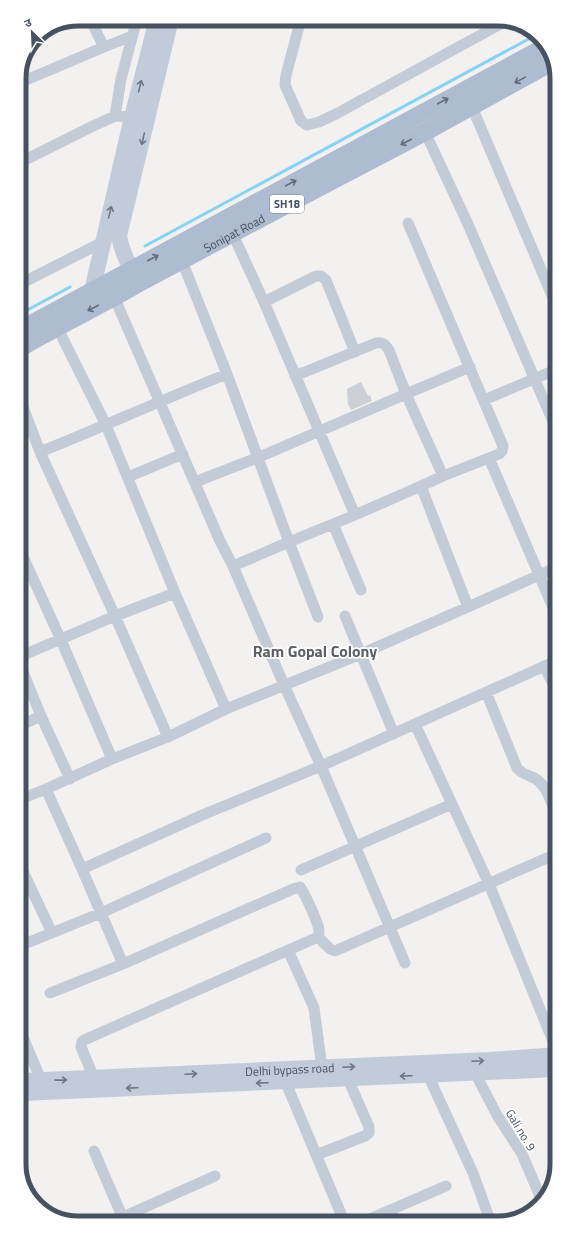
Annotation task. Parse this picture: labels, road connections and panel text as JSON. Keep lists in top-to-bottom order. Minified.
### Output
{"streets":{"main road":["SH18","Sonipat Road","Delhi bypass road"],"street":["Gali no. 9"]},"crossings":[["Delhi bypass road","Gali no. 9"]],"districts":["Ram Gopal Colony"],"north":"top left"}
